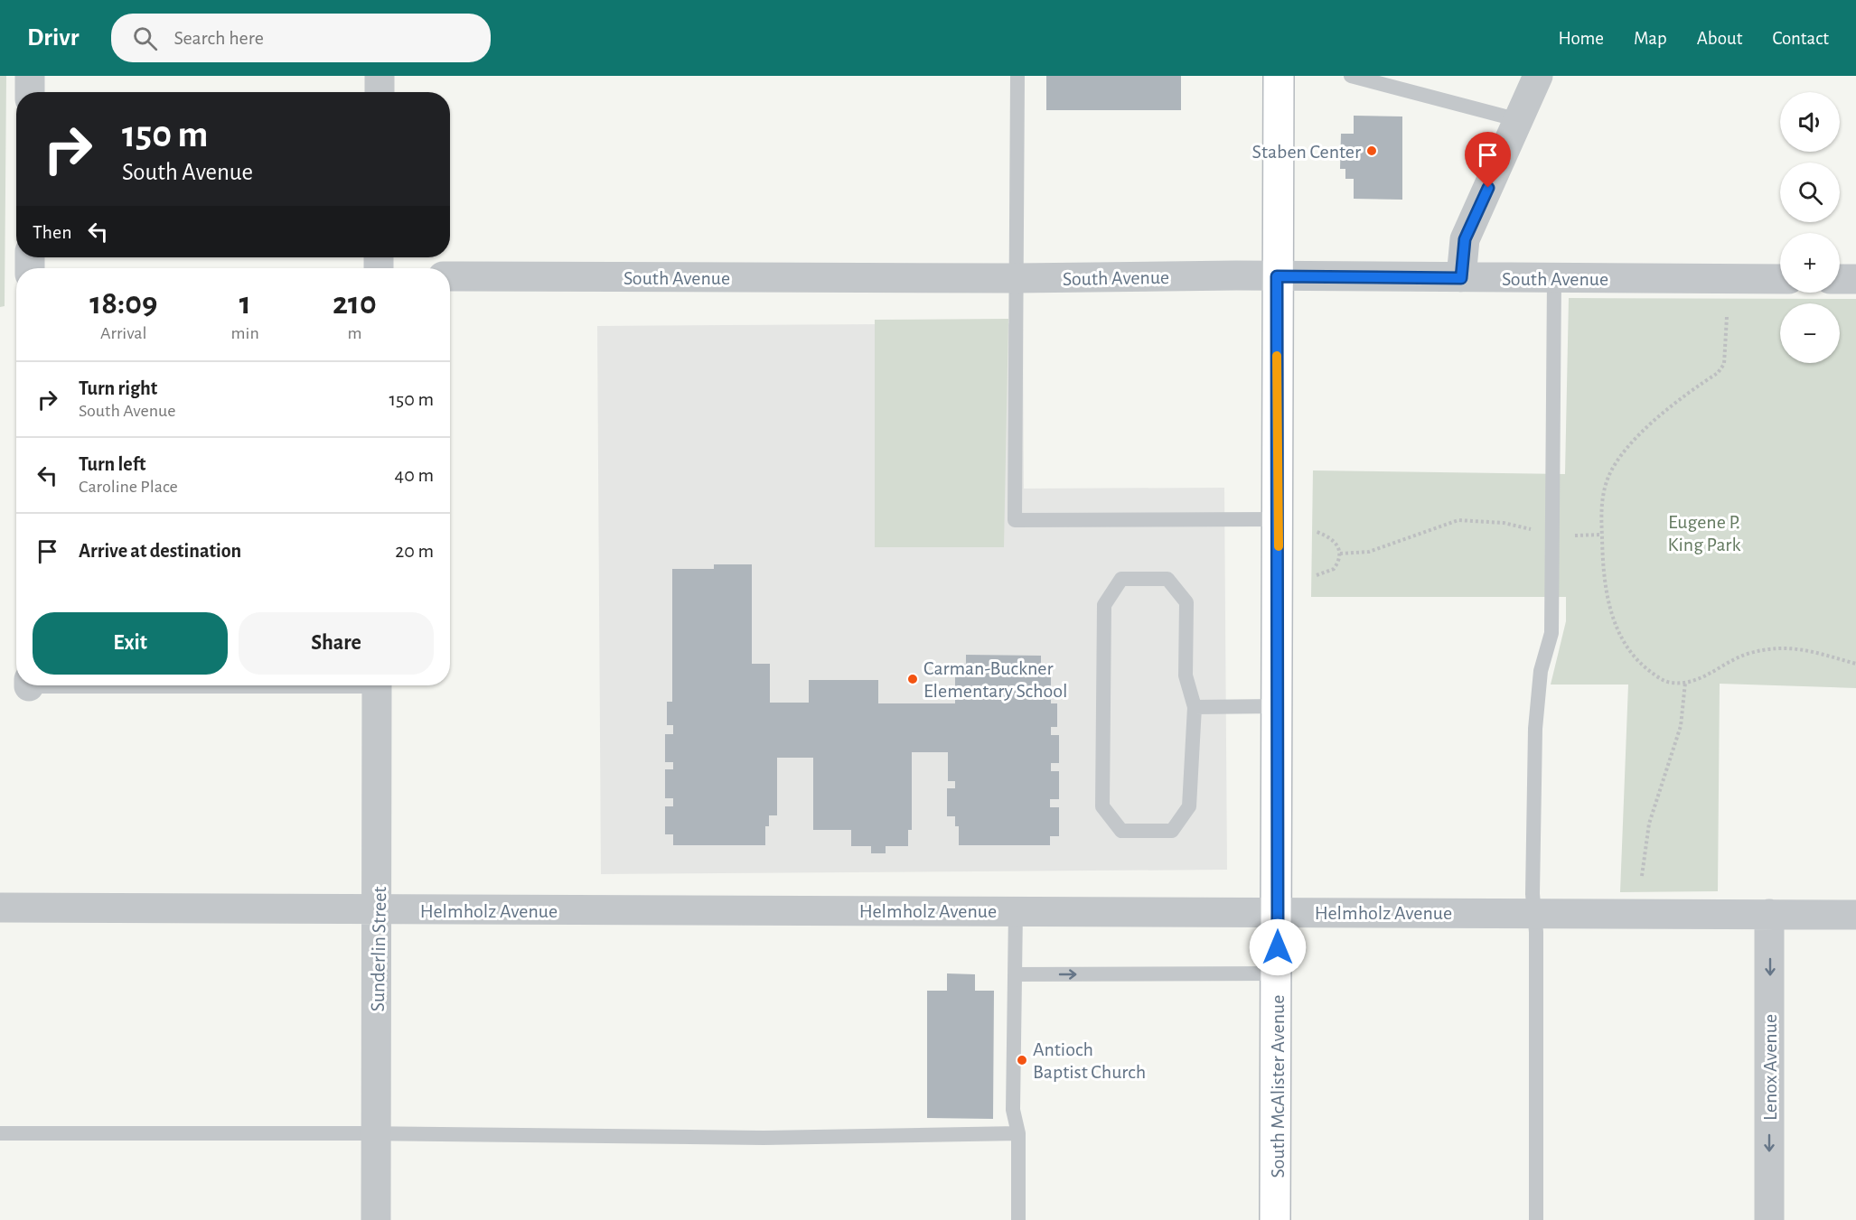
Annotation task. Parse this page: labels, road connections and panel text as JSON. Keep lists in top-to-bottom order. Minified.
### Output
{"streets":{"street":["South Avenue","Helmholz Avenue","Sunderlin Street","Lenox Avenue","South McAlister Avenue"]},"crossings":[["South Avenue","South McAlister Avenue"],["Helmholz Avenue","Sunderlin Street"],["Helmholz Avenue","Lenox Avenue"],["Helmholz Avenue","South McAlister Avenue"]],"one_way":["Lenox Avenue"],"parks":["Eugene P. King Park"],"places":["Staben Center","Carman-Buckner Elementary School","Antioch Baptist Church"],"page":{"header":"Drivr","search":"Search here","nav":["Home","Map","About","Contact"],"map_buttons":["+","−"],"turn":["150 m","South Avenue"],"then":"Then","eta":["18:09","Arrival","1","min","210","m"],"list":[{"name":"Turn right","note":"South Avenue","value":"150 m"},{"name":"Turn left","note":"Caroline Place","value":"40 m"},{"name":"Arrive at destination","value":"20 m"}],"buttons":["Exit","Share"]}}
